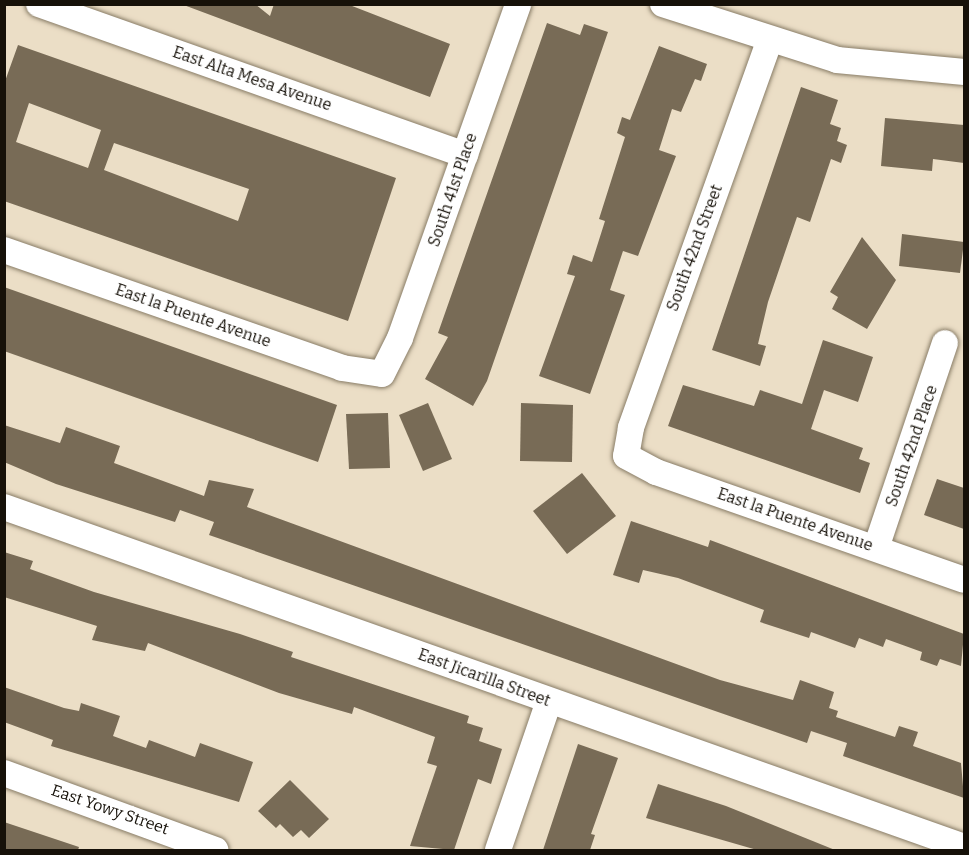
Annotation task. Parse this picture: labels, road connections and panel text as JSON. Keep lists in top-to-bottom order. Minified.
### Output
{"streets":{"street":["East Alta Mesa Avenue","South 41st Place","South 42nd Street","East la Puente Avenue","South 42nd Place","East Jicarilla Street","East Yowy Street"]},"crossings":[["East Alta Mesa Avenue","South 41st Place"],["South 41st Place","East la Puente Avenue"],["South 42nd Street","East la Puente Avenue"],["East la Puente Avenue","South 42nd Place"]]}
